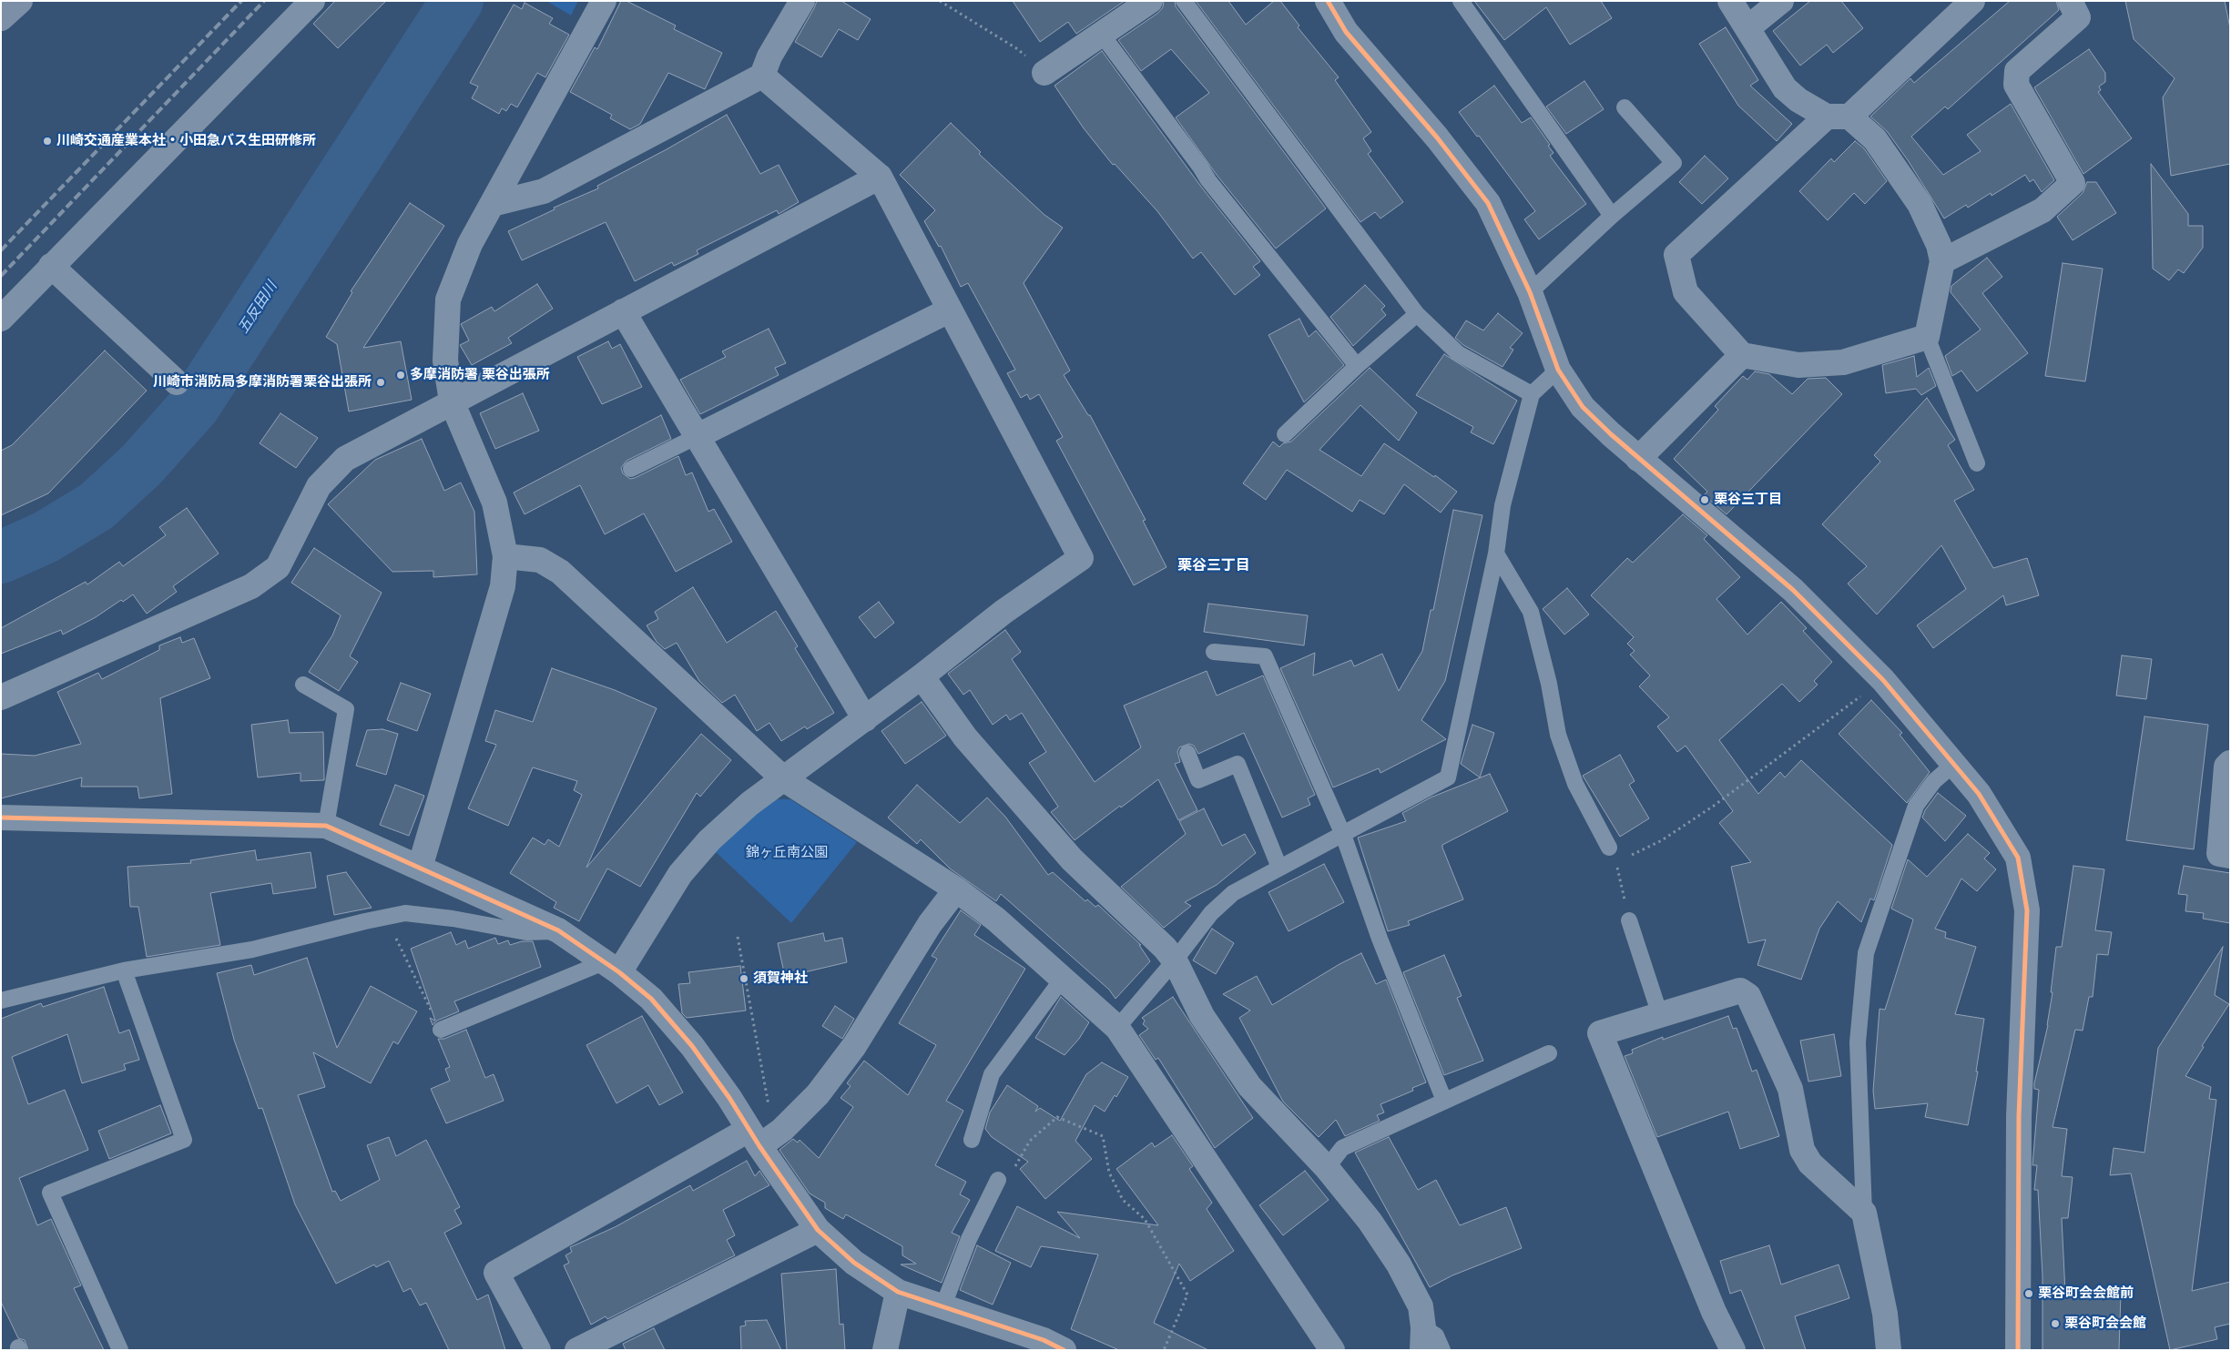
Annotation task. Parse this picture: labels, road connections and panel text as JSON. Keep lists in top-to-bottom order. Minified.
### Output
{"districts":["栗谷三丁目"],"water":["五反田川"],"parks":["錦ヶ丘南公園"],"places":["川崎交通産業本社・小田急バス生田研修所","多摩消防署 栗谷出張所","川崎市消防局多摩消防署栗谷出張所","栗谷三丁目","須賀神社","栗谷町会会館前","栗谷町会会館"]}
